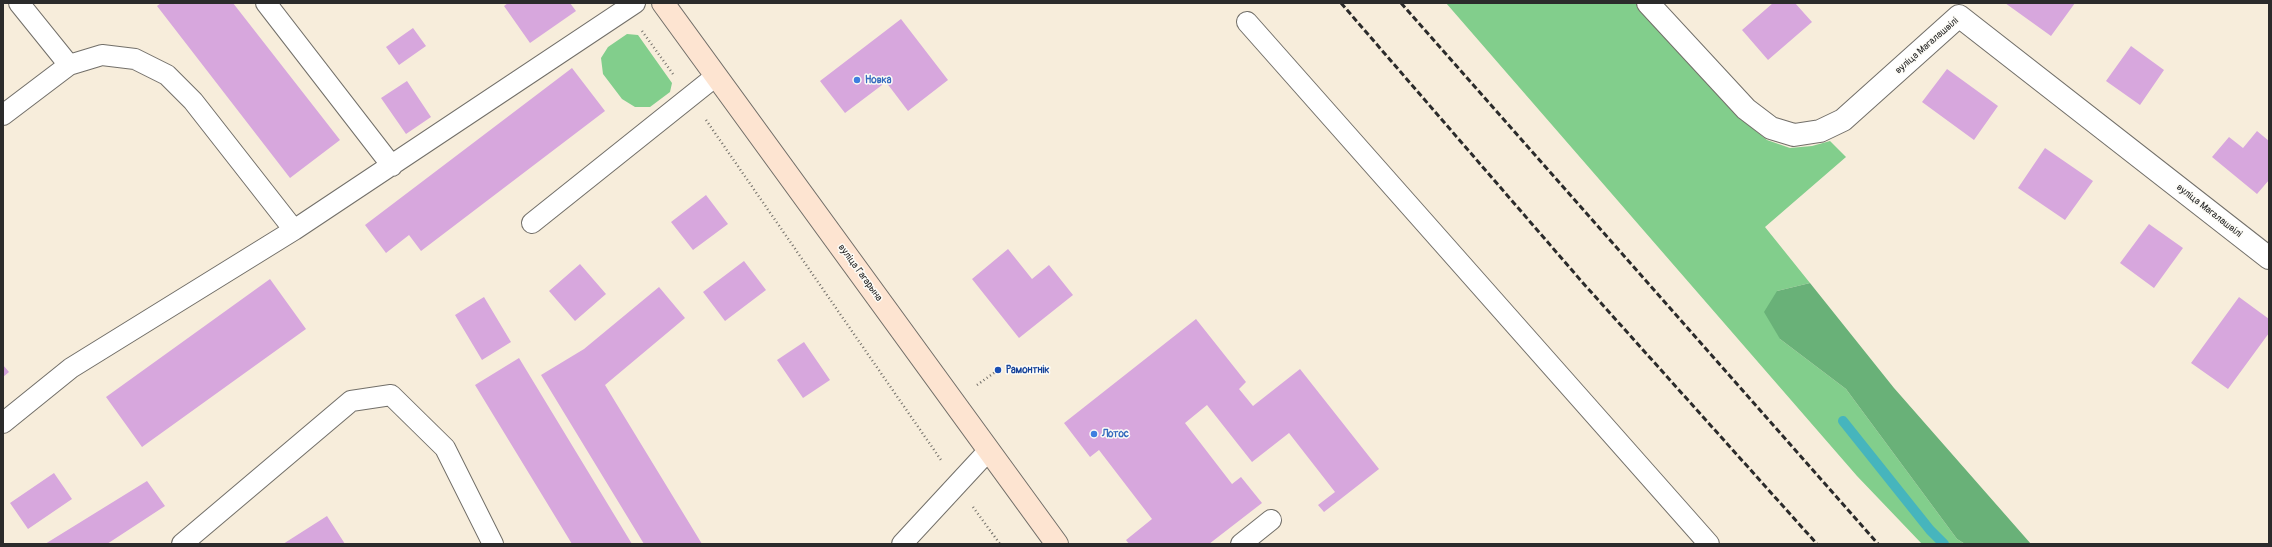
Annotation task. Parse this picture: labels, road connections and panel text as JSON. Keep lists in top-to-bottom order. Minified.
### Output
{"streets":{"main road":["вуліца Гагарына"],"street":["вуліца Магалашвілі"]},"places":["Новка","Рамонтнік","Лотос"]}
